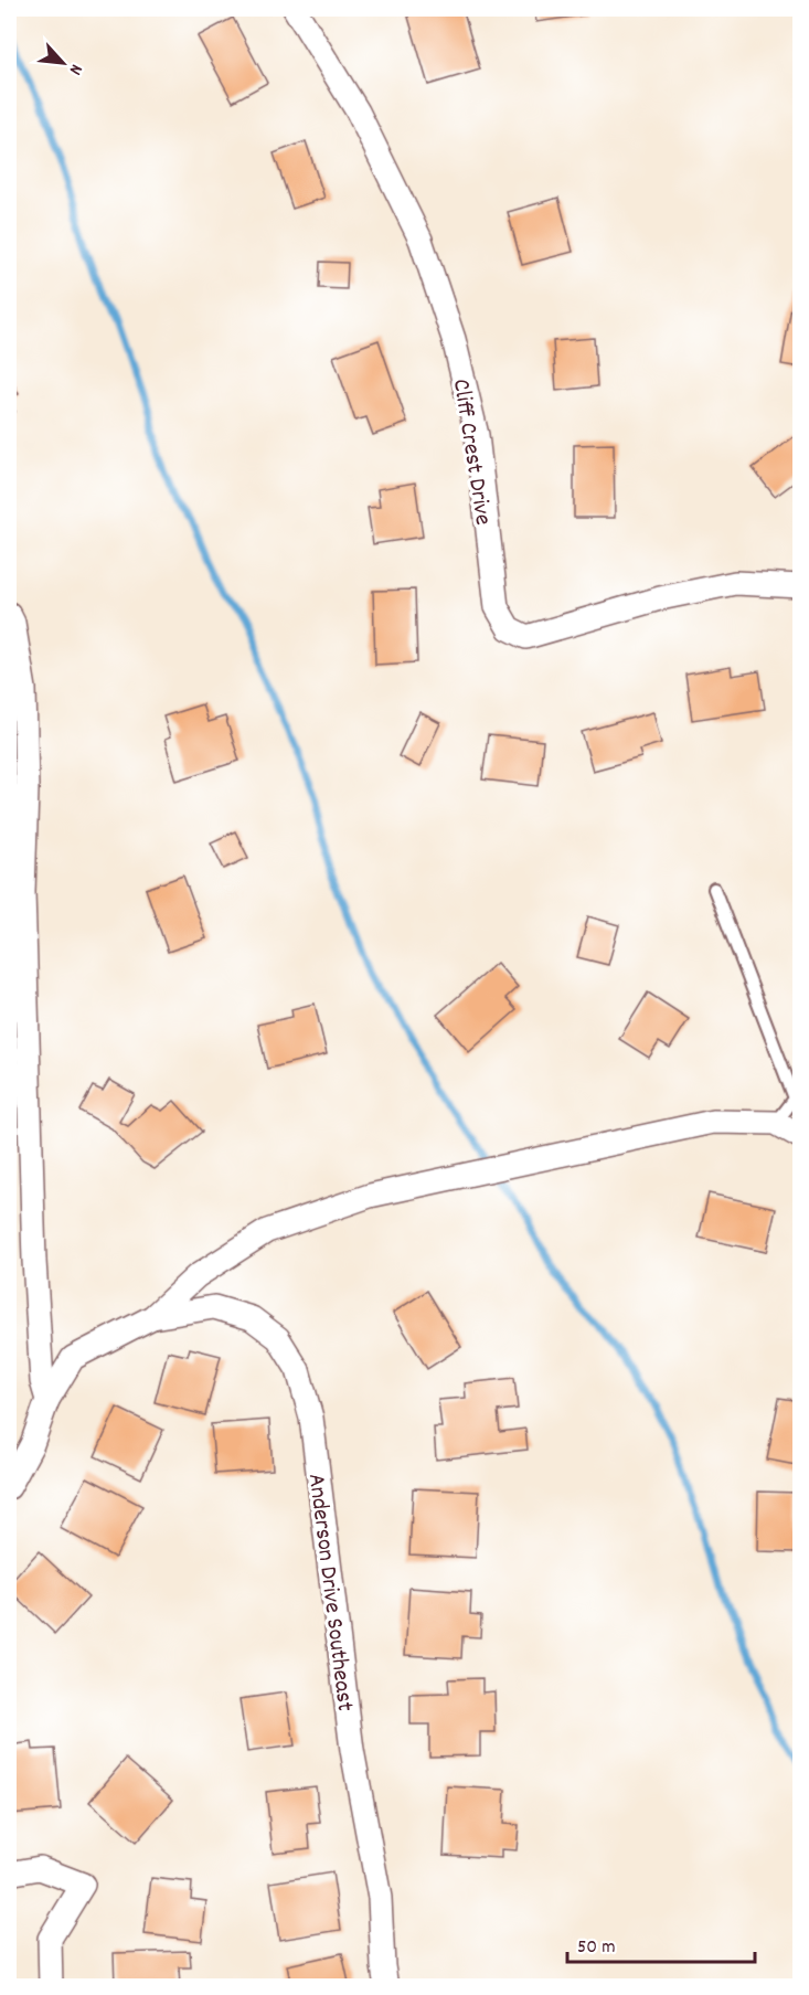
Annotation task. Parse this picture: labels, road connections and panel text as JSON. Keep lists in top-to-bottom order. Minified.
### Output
{"streets":{"street":["Cliff Crest Drive","Anderson Drive Southeast"]},"scale_bar":"50 m","north":"bottom right"}
